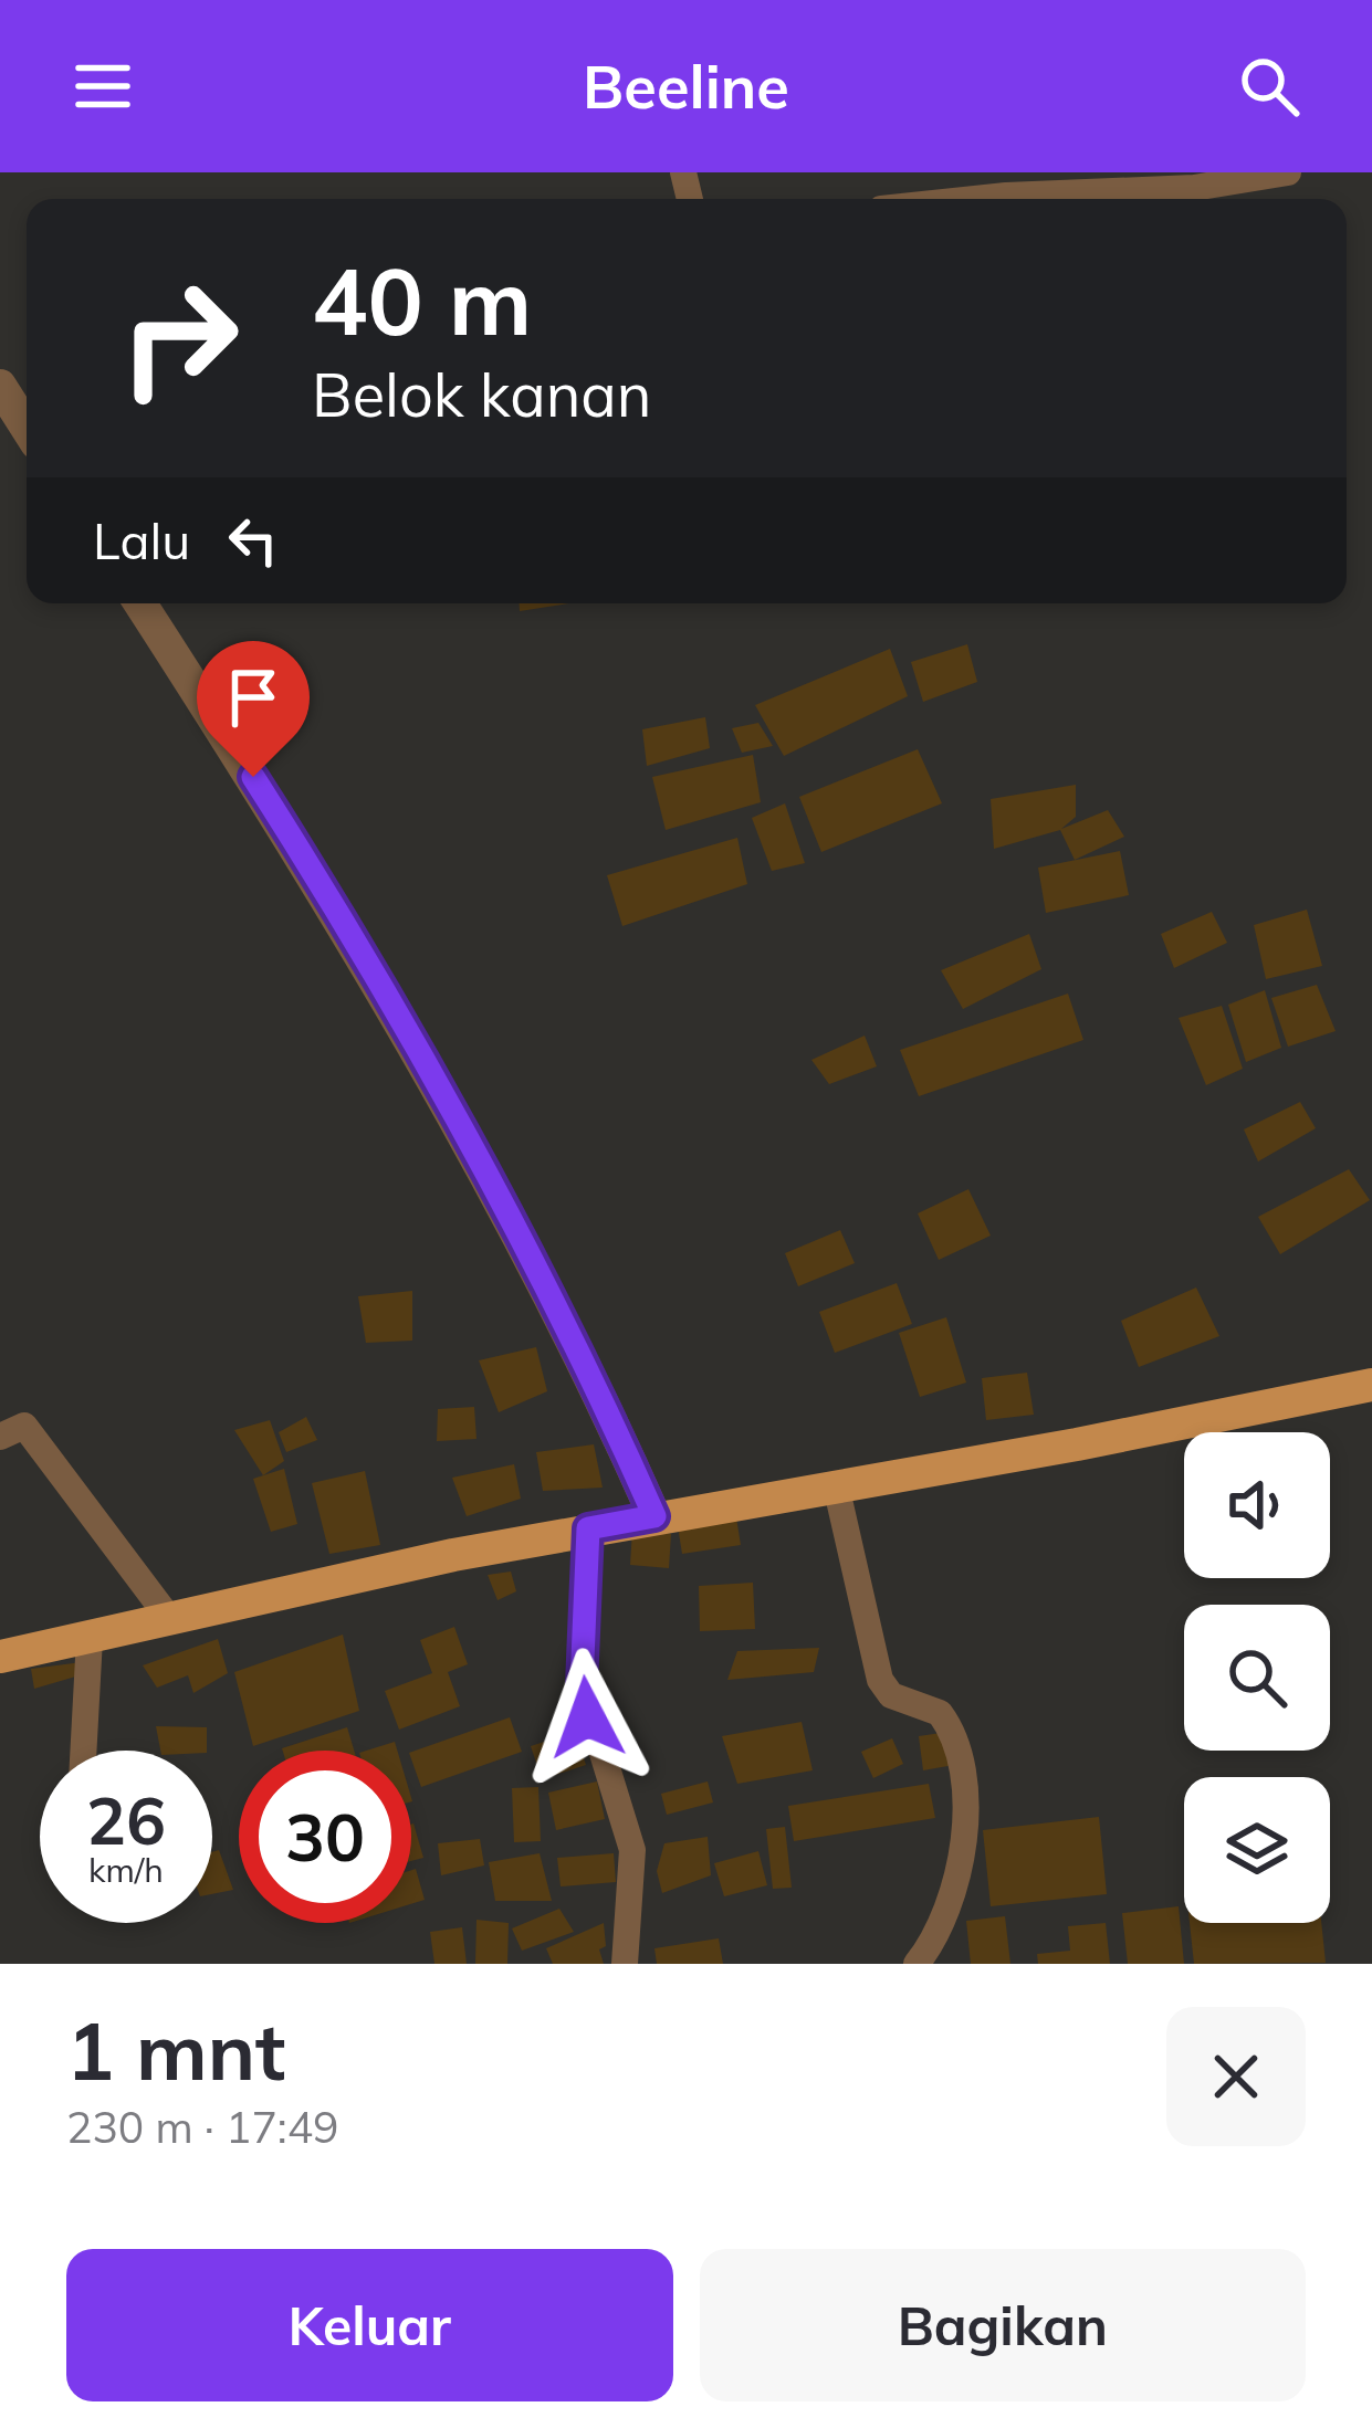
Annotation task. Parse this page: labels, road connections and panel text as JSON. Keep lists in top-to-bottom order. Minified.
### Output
{"page":{"header":"Beeline","turn":["40 m","Belok kanan"],"then":"Lalu","speed":"26 km/h","limit":"30","heading":["1 mnt","230 m · 17:49"],"buttons":["Keluar","Bagikan"]}}
